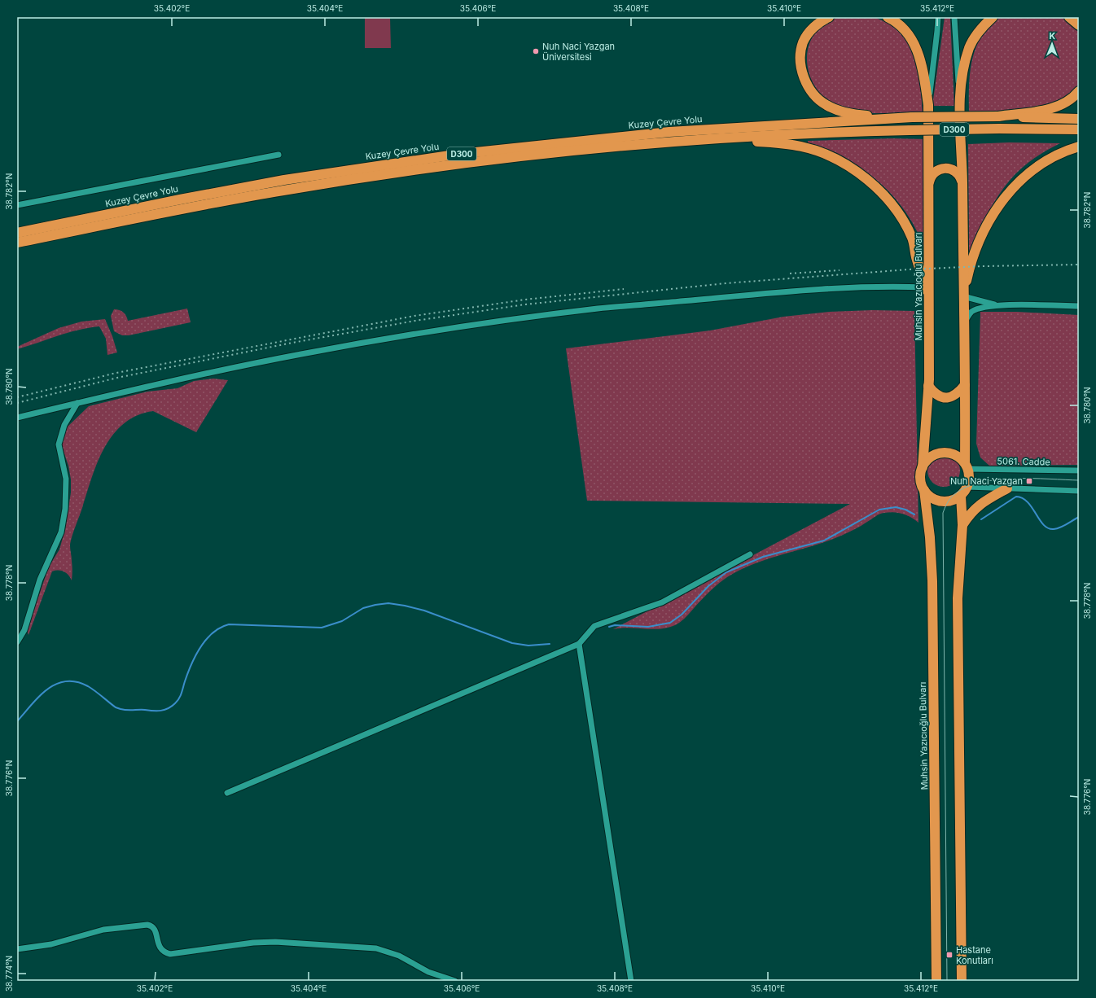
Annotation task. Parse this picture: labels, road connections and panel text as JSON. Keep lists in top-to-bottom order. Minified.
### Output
{"streets":{"highway":["Kuzey Çevre Yolu","D300","Muhsin Yazıcıoğlu Bulvarı"],"street":["5061. Cadde"]},"crossings":[["Kuzey Çevre Yolu","D300"],["Muhsin Yazıcıoğlu Bulvarı","5061. Cadde"]],"places":{"other":["Nuh Naci Yazgan Üniversitesi"],"transit":["Nuh Naci Yazgan","Hastane Konutları"]},"north":"top","coordinates":["35.402°E","35.404°E","35.406°E","35.408°E","35.410°E","35.412°E","38.782°N","38.780°N","38.778°N","38.776°N","38.774°N"]}
